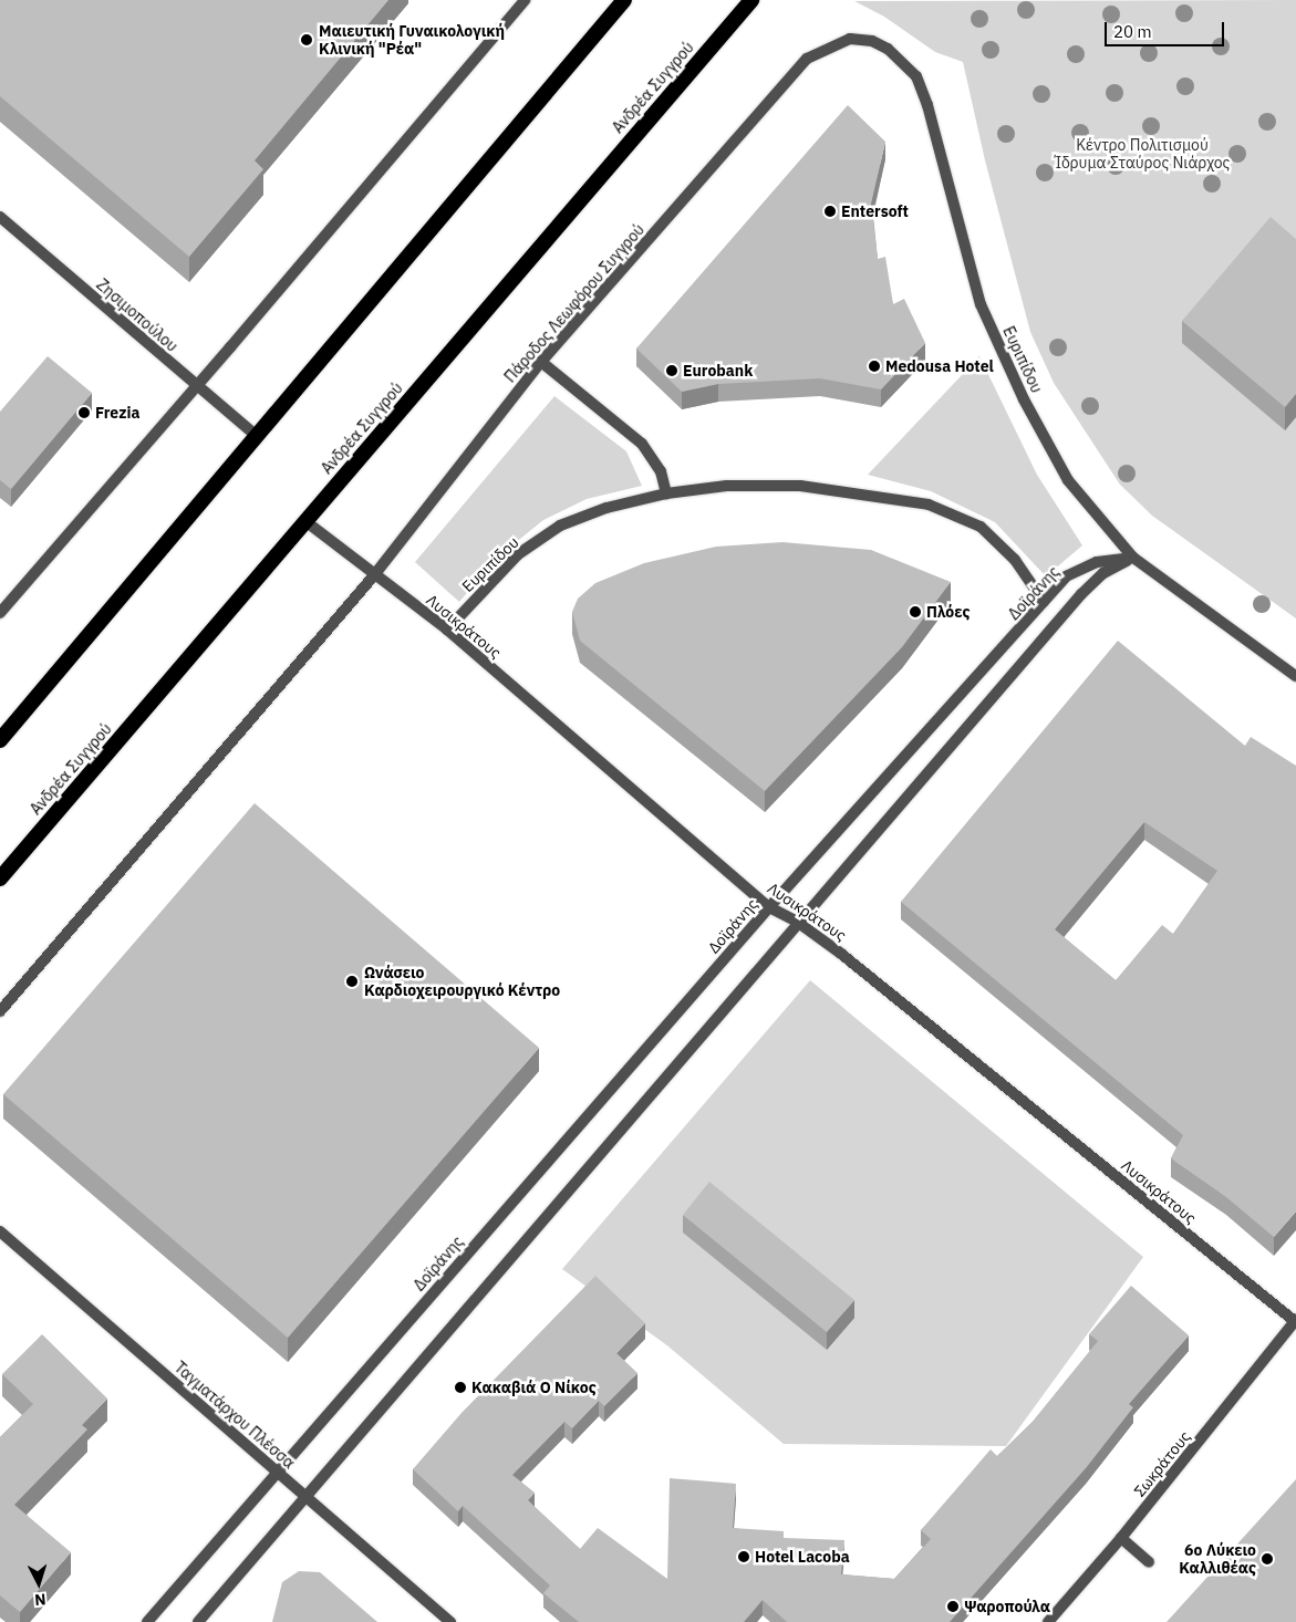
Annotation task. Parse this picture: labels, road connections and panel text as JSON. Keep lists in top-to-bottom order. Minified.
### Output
{"streets":{"highway":["Ανδρέα Συγγρού"],"street":["Πάροδος Λεωφόρου Συγγρού","Ζησιμοπούλου","Ευριπίδου","Δοϊράνης","Λυσικράτους","Ταγματάρχου Πλέσσα","Σωκράτους"]},"crossings":[["Ανδρέα Συγγρού","Λυσικράτους"],["Πάροδος Λεωφόρου Συγγρού","Ευριπίδου"],["Πάροδος Λεωφόρου Συγγρού","Λυσικράτους"],["Ευριπίδου","Δοϊράνης"],["Ευριπίδου","Λυσικράτους"],["Δοϊράνης","Λυσικράτους"],["Δοϊράνης","Ταγματάρχου Πλέσσα"],["Λυσικράτους","Σωκράτους"]],"parks":["Κέντρο Πολιτισμού Ίδρυμα Σταύρος Νιάρχος"],"places":["Μαιευτική Γυναικολογική Κλινική \"Ρέα\"","Entersoft","Medousa Hotel","Eurobank","Frezia","Πλόες","Ωνάσειο Καρδιοχειρουργικό Κέντρο","Κακαβιά Ο Νίκος","Hotel Lacoba","6ο Λύκειο Καλλιθέας","Ψαροπούλα"],"scale_bar":"20 m","north":"bottom"}
